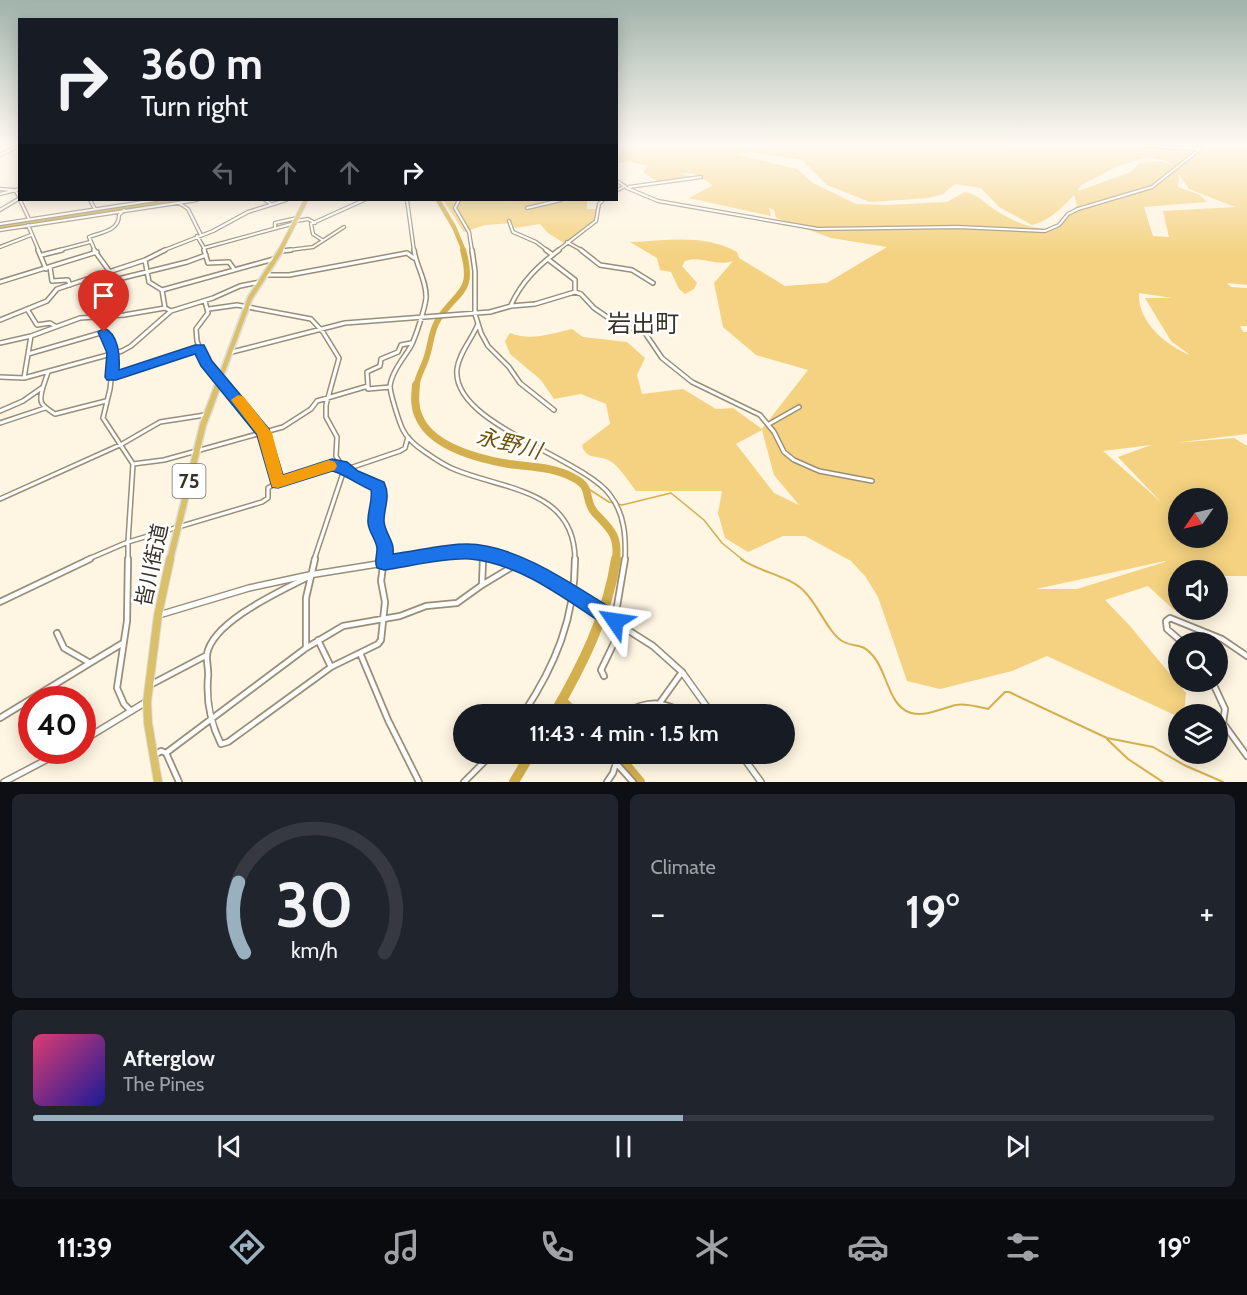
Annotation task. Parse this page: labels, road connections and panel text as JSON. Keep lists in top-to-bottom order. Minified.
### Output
{"streets":{"main road":["75","皆川街道"]},"districts":["岩出町"],"water":["永野川"],"north":"bottom left","page":{"turn":["360 m","Turn right"],"limit":"40","trip":"11:43 · 4 min · 1.5 km","tile":"Climate","heat":["−","19°","+"],"song":["Afterglow","The Pines"],"tabs":["11:39","19°"],"gauge":["30","km/h"]}}
